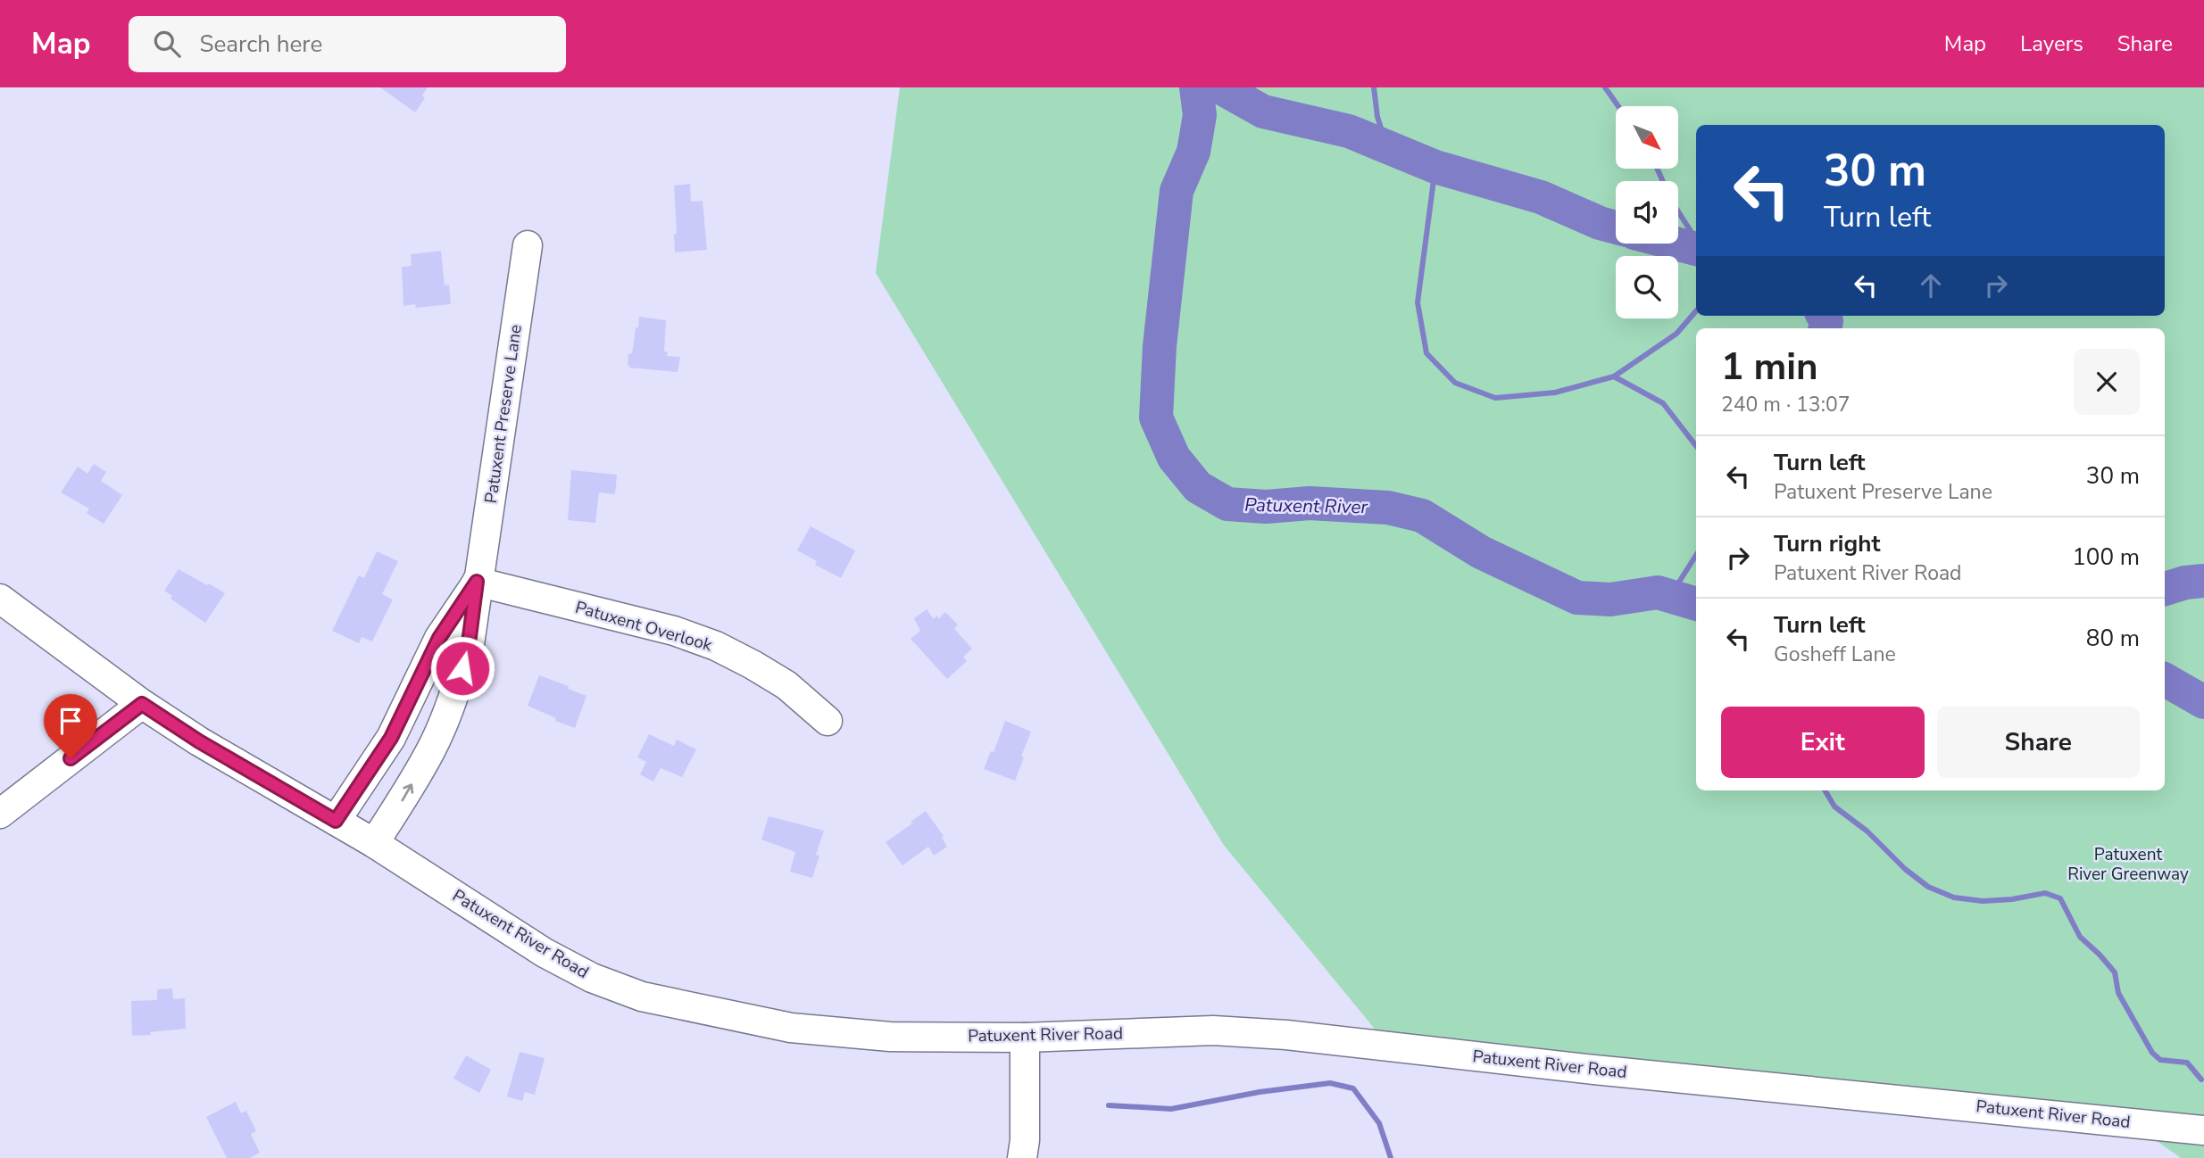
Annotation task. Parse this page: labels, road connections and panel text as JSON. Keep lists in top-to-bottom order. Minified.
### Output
{"streets":{"street":["Patuxent Preserve Lane","Patuxent Overlook","Patuxent River Road"]},"crossings":[["Patuxent Preserve Lane","Patuxent Overlook"],["Patuxent Preserve Lane","Patuxent River Road"]],"water":["Patuxent River"],"parks":["Patuxent River Greenway"],"north":"bottom right","page":{"header":"Map","search":"Search here","nav":["Map","Layers","Share"],"turn":["30 m","Turn left"],"heading":["1 min","240 m · 13:07"],"list":[{"name":"Turn left","note":"Patuxent Preserve Lane","value":"30 m"},{"name":"Turn right","note":"Patuxent River Road","value":"100 m"},{"name":"Turn left","note":"Gosheff Lane","value":"80 m"}],"buttons":["Exit","Share"]}}
